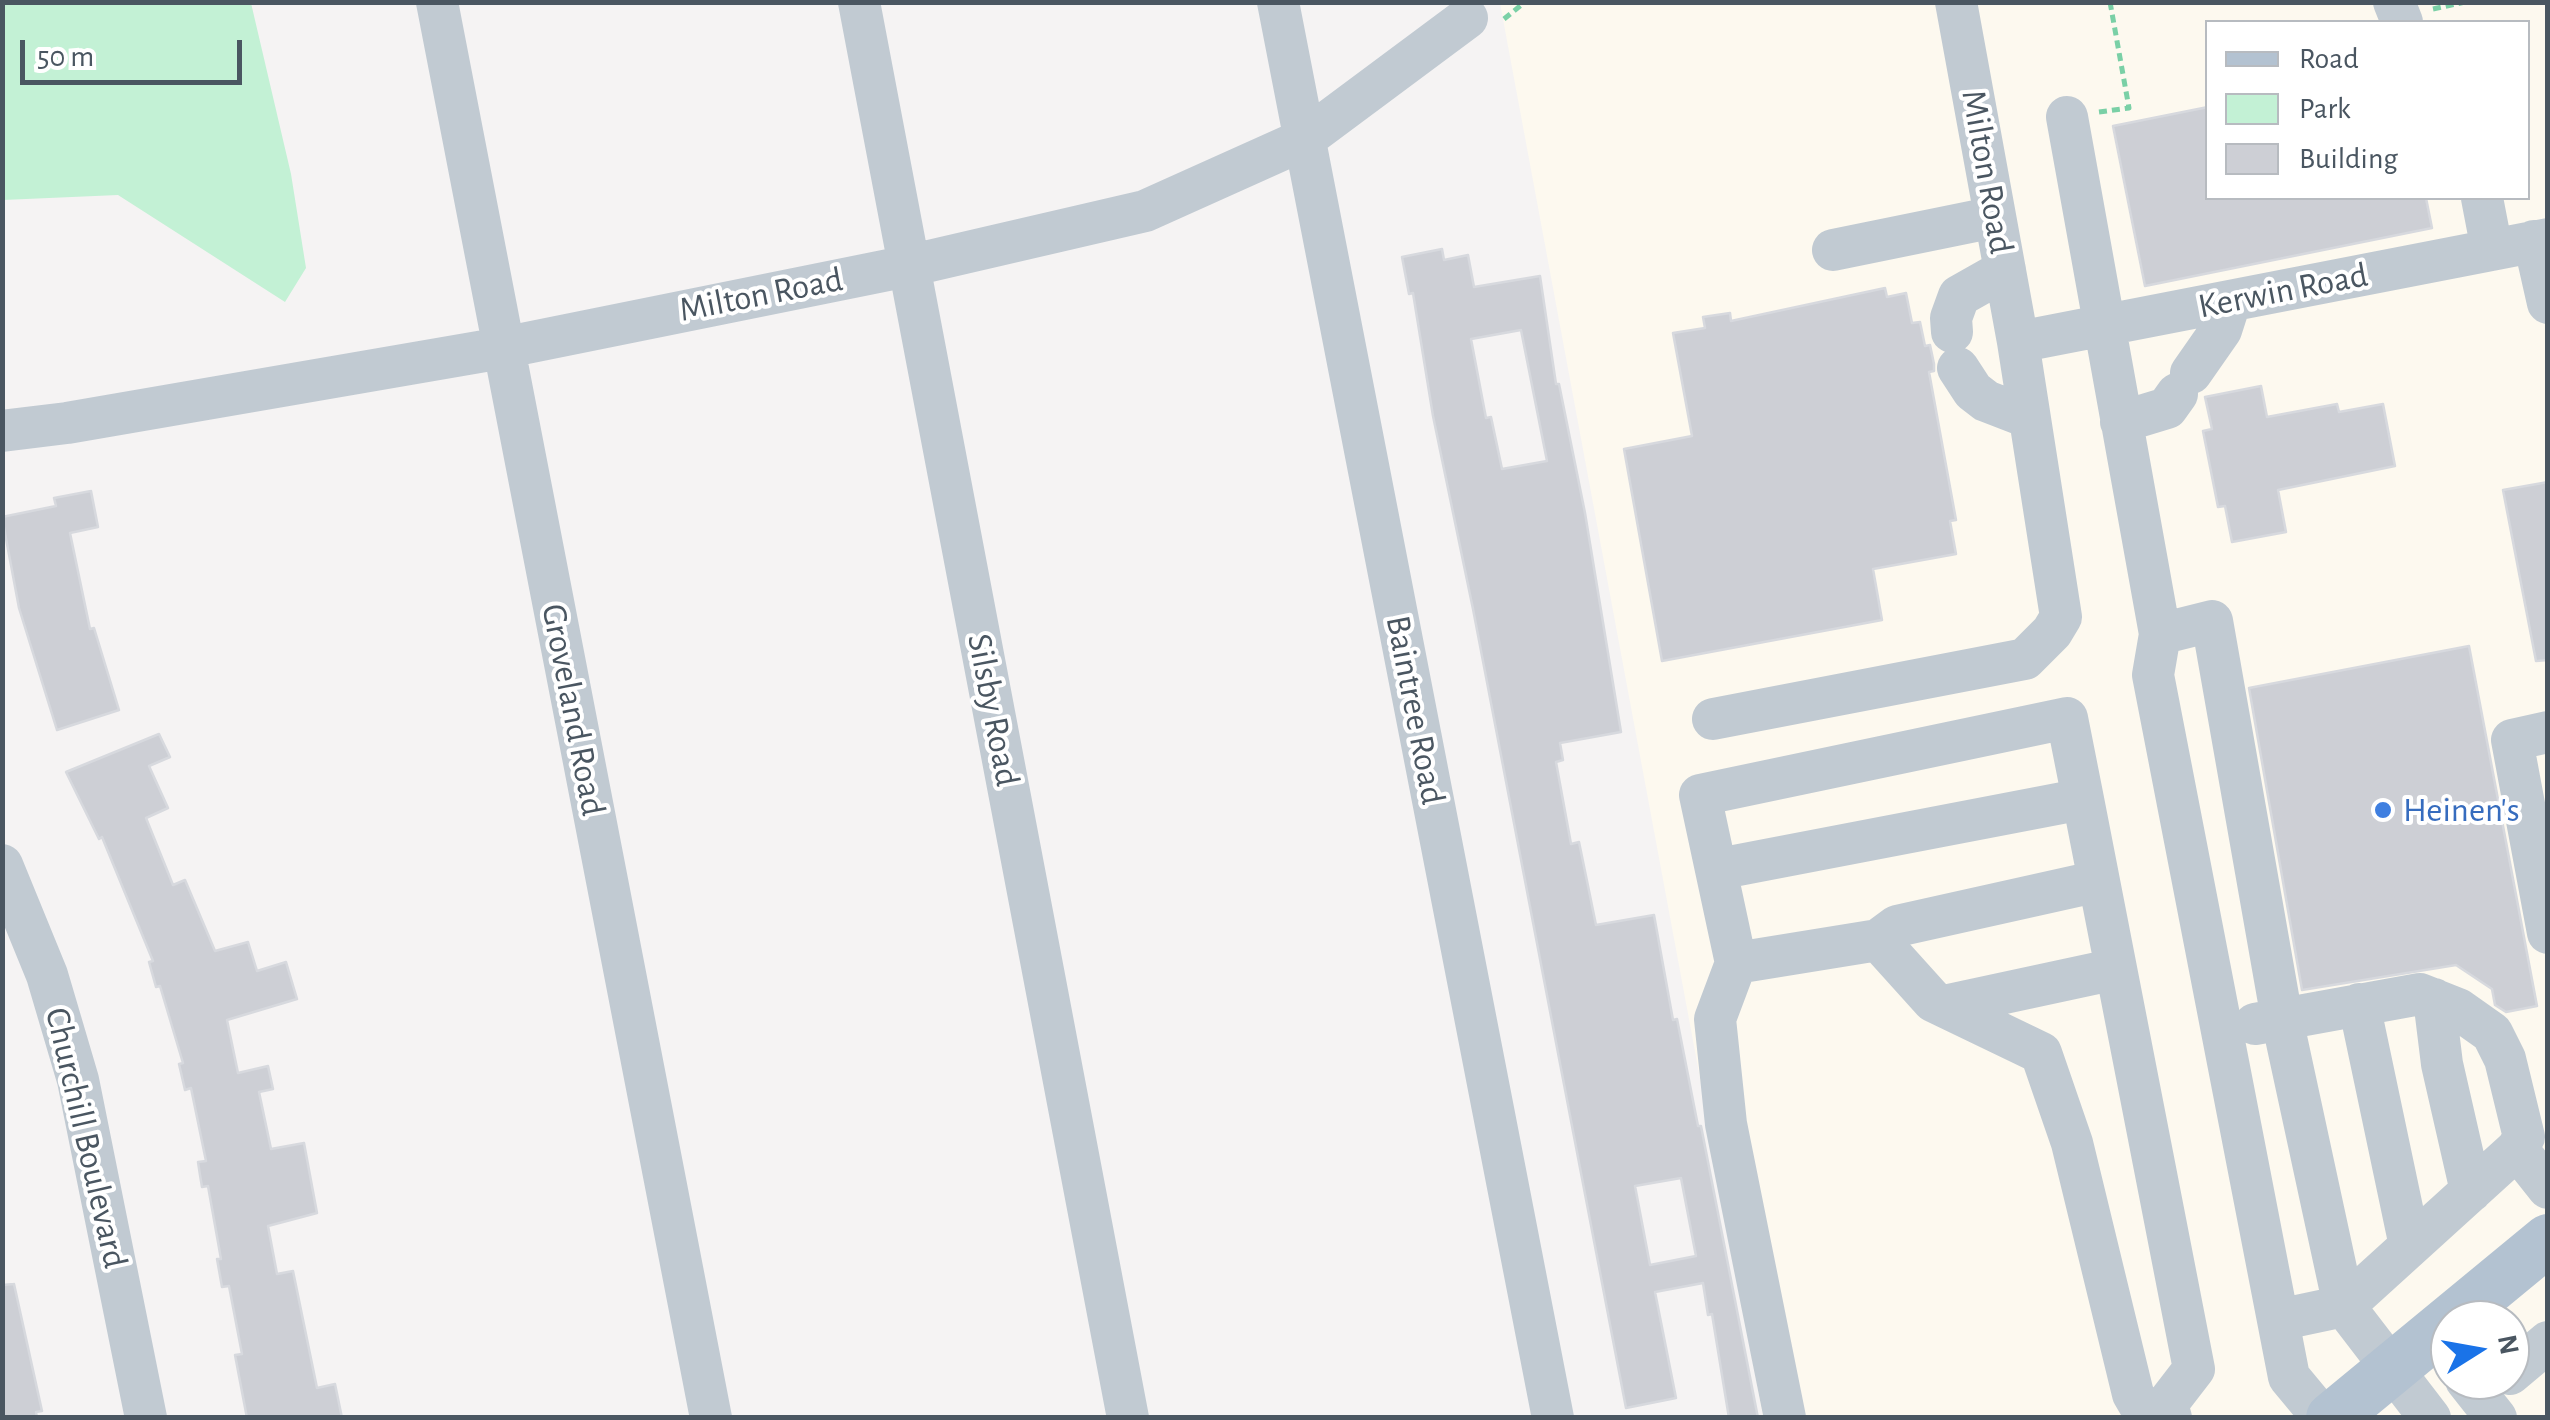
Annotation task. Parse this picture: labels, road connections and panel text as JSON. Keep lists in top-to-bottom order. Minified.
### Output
{"streets":{"street":["Milton Road","Kerwin Road","Groveland Road","Silsby Road","Baintree Road","Churchill Boulevard"]},"crossings":[["Milton Road","Kerwin Road"],["Milton Road","Groveland Road"],["Milton Road","Silsby Road"],["Milton Road","Baintree Road"]],"places":["Heinen's"],"legend":["Road","Park","Building"],"scale_bar":"50 m","north":"right"}
